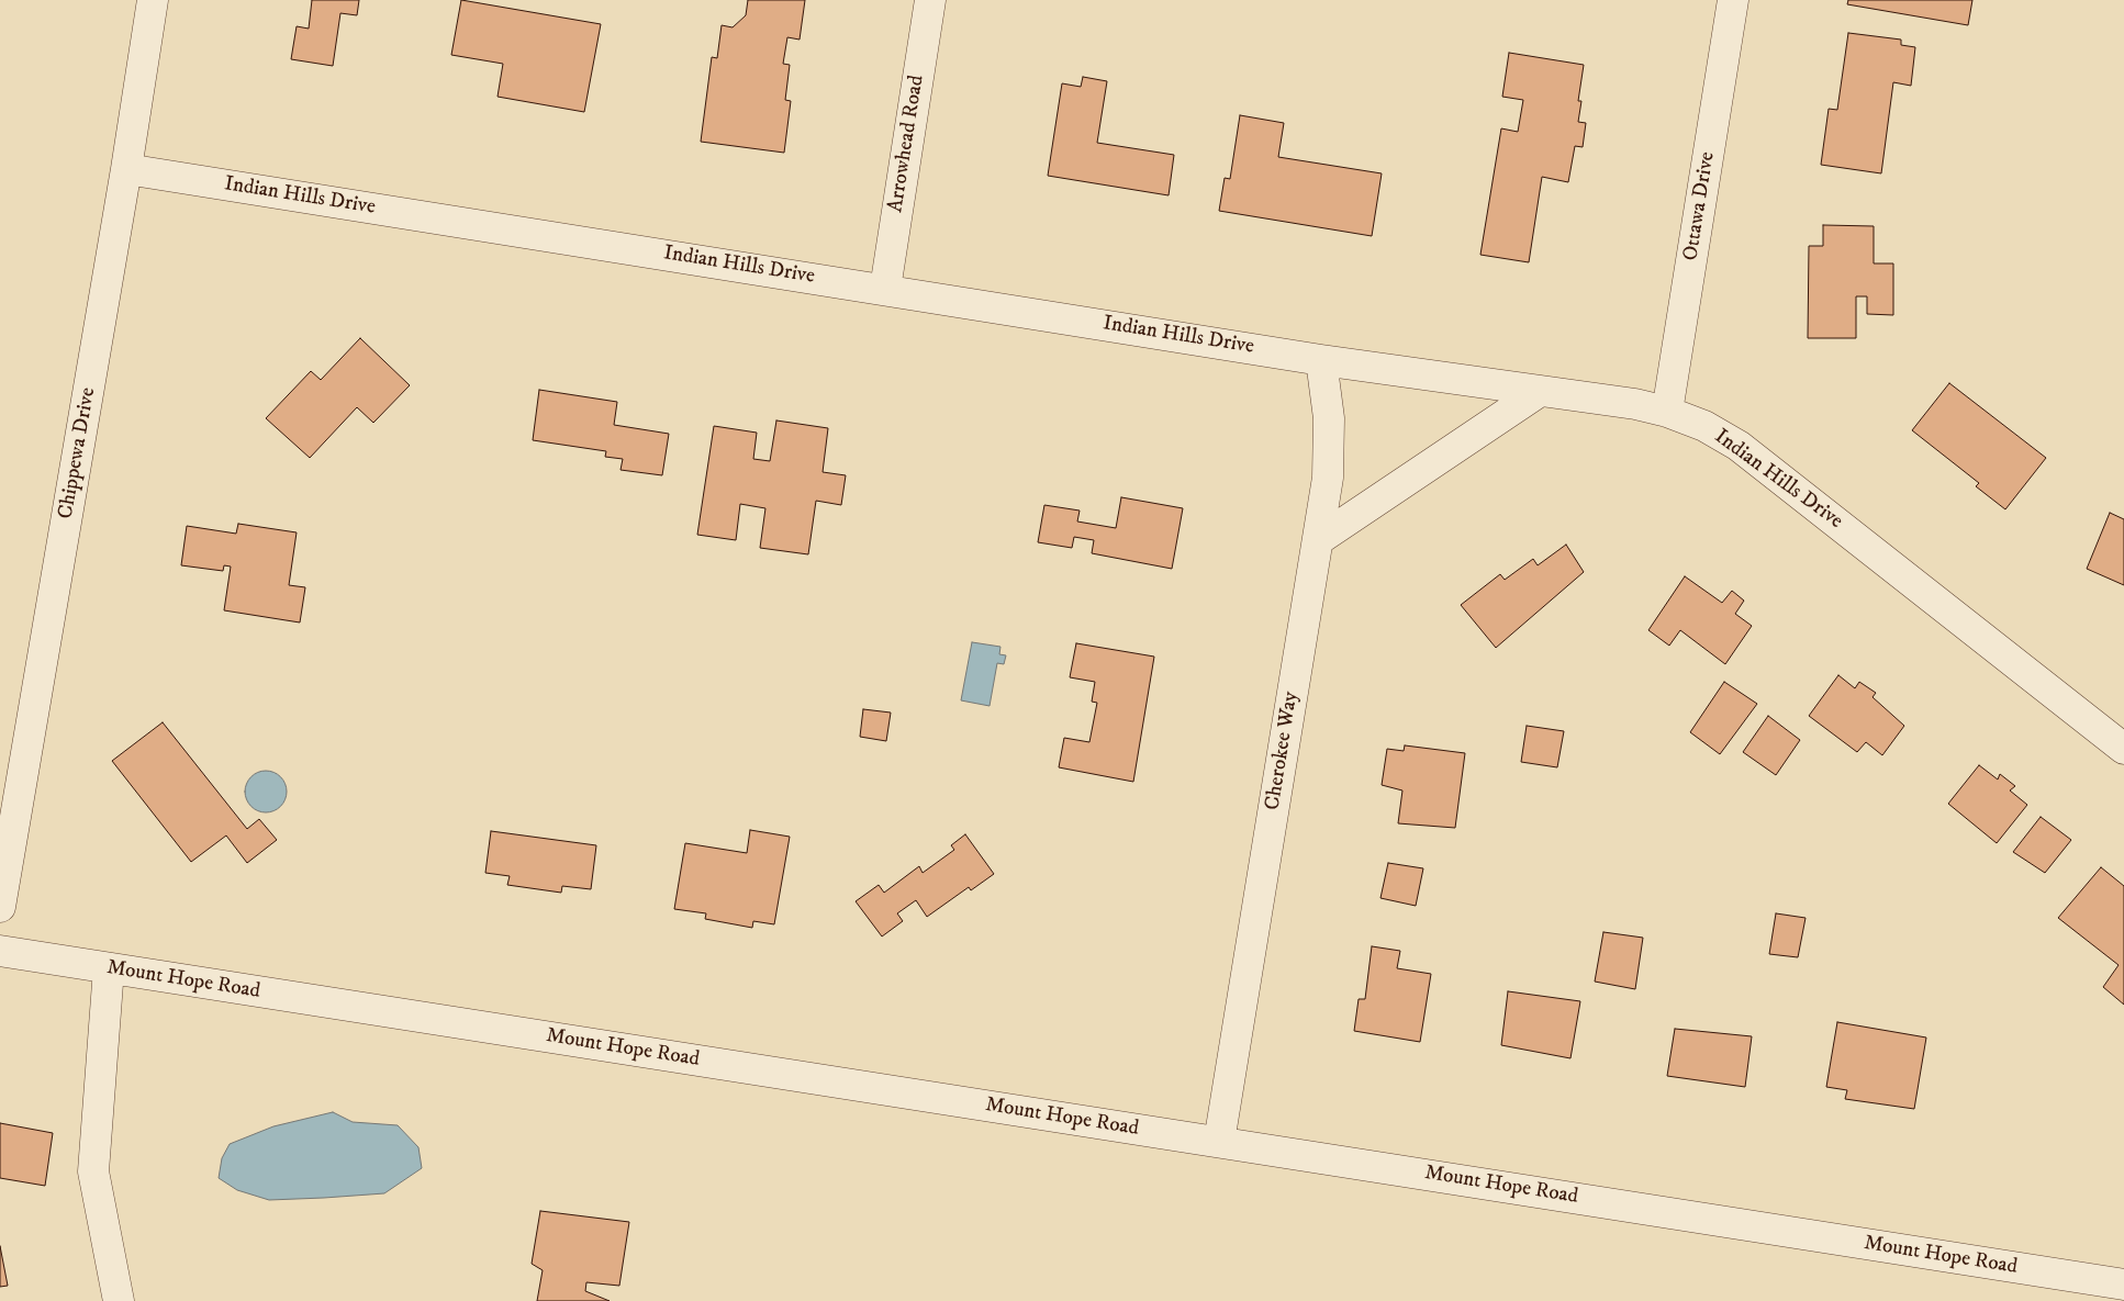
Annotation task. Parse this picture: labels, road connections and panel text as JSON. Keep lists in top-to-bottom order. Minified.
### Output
{"streets":{"street":["Arrowhead Road","Indian Hills Drive","Ottawa Drive","Chippewa Drive","Cherokee Way","Mount Hope Road"]},"crossings":[["Arrowhead Road","Indian Hills Drive"],["Indian Hills Drive","Ottawa Drive"],["Indian Hills Drive","Chippewa Drive"],["Indian Hills Drive","Cherokee Way"],["Cherokee Way","Mount Hope Road"]]}
